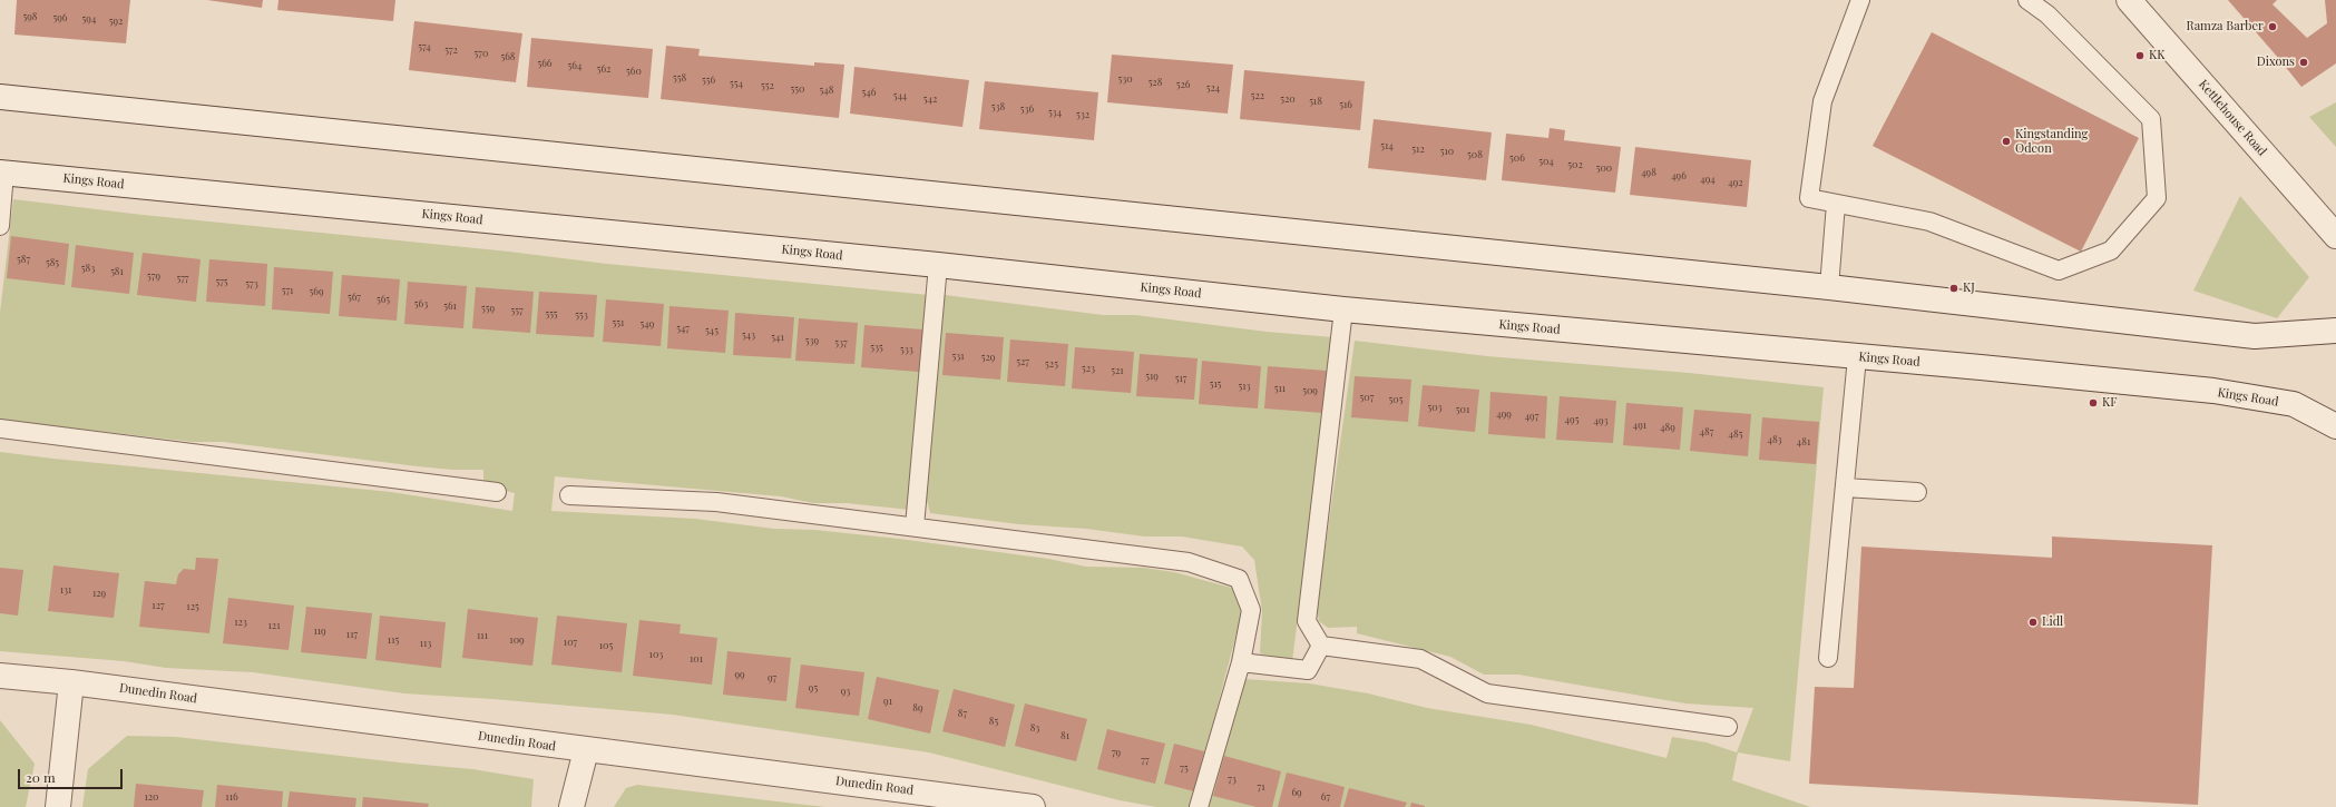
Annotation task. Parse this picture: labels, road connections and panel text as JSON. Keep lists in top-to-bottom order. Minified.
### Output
{"streets":{"main road":["Kettlehouse Road","Kings Road","Dunedin Road"]},"places":["Ramza Barber","KK","Dixons","Kingstanding Odeon","KJ","KF","Lidl"],"house_numbers":["598","596","594","592","574","572","570","568","566","564","562","560","558","530","556","528","554","526","552","524","550","548","546","544","522","542","520","518","516","538","536","534","532","514","512","510","508","506","504","502","500","498","496","494","492","587","585","583","581","579","577","575","573","571","569","567","565","563","561","559","557","555","553","551","549","547","545","543","541","539","537","535","533","531","529","527","525","523","521","519","517","515","513","511","509","507","505","503","501","499","497","495","493","491","489","487","485","483","481","131","129","127","125","123","121","119","117","111","115","109","107","113","105","103","101","99","97","95","93","91","89","87","85","83","81","79","77","75","73","71","69","120","116","67"],"scale_bar":"20 m"}
